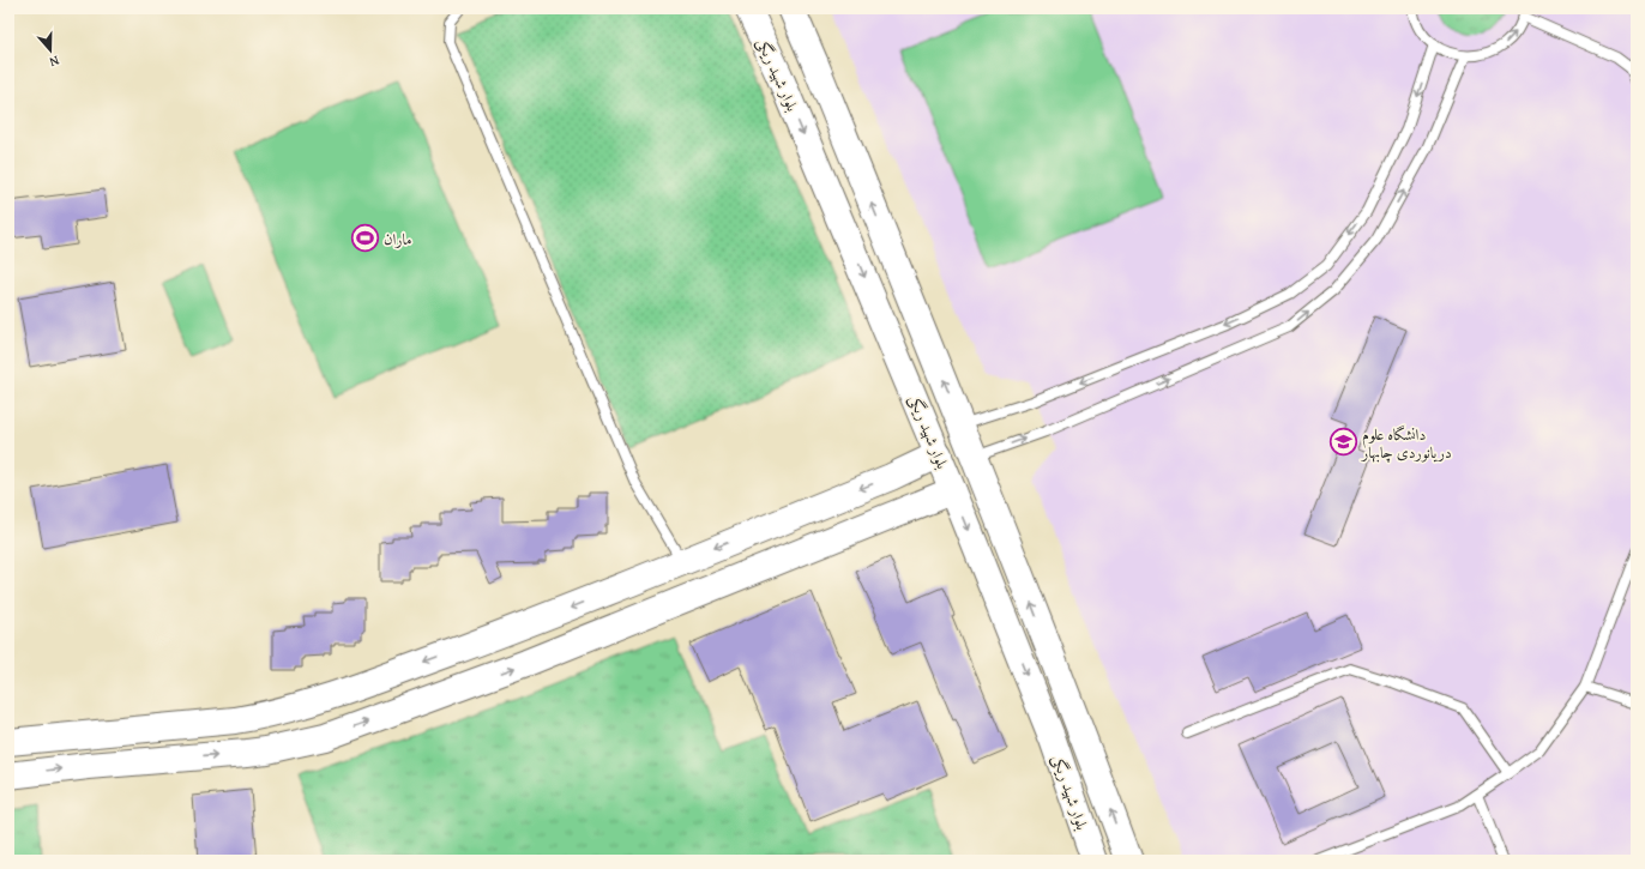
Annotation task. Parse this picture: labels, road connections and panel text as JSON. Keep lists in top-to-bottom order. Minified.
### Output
{"streets":{"main road":["بلوار شهید ریگی"]},"places":{"sports":["ماران"],"school or university":["دانشگاه علوم دریانوردی چابهار"]},"north":"bottom"}
